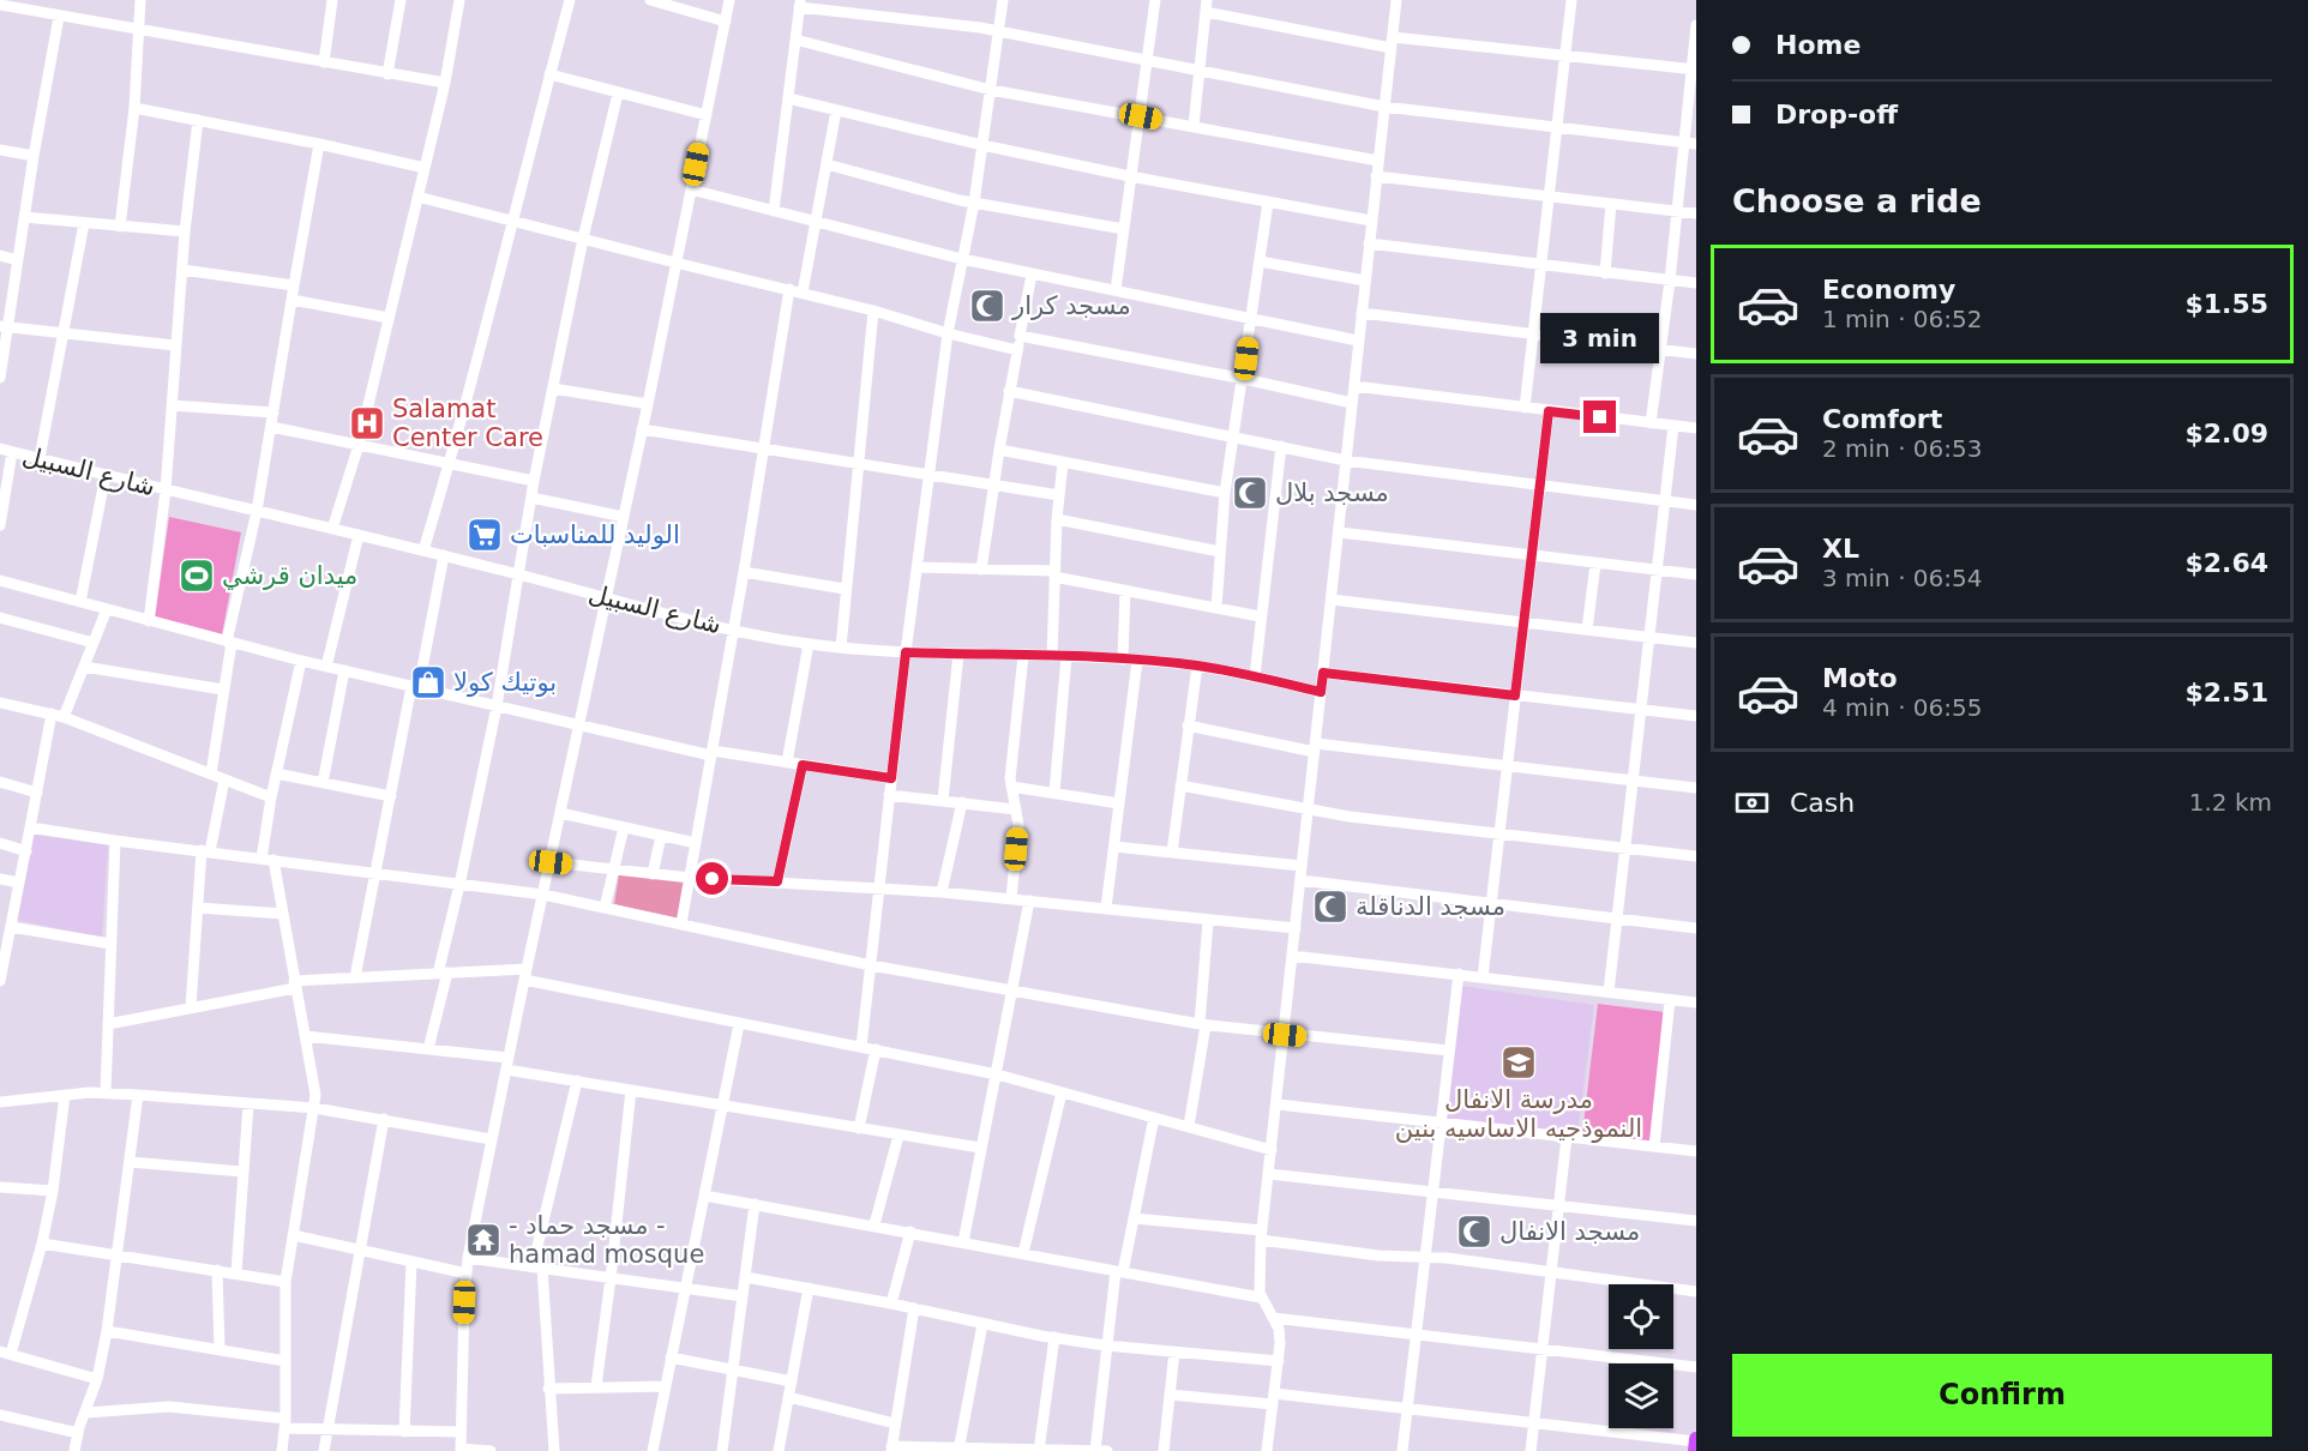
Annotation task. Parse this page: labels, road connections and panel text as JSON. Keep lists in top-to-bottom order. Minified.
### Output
{"streets":{"street":["شارع السبيل"]},"places":{"mosque":["مسجد كرار","مسجد بلال","مسجد الدناقلة","مسجد الانفال"],"hospital":["Salamat Center Care"],"supermarket":["الوليد للمناسبات"],"sports":["ميدان قرشي"],"shop":["بوتيك كولا"],"school or university":["مدرسة الانفال النموذجيه الاساسيه بنين"],"temple":["- مسجد حماد - hamad mosque"]},"page":{"banner":["Home","Drop-off"],"heading":"Choose a ride","list":[{"name":"Economy","note":"1 min · 06:52","value":"$1.55"},{"name":"Comfort","note":"2 min · 06:53","value":"$2.09"},{"name":"XL","note":"3 min · 06:54","value":"$2.64"},{"name":"Moto","note":"4 min · 06:55","value":"$2.51"}],"bubble":"3 min","pay":["Cash","1.2 km"],"buttons":"Confirm"}}
